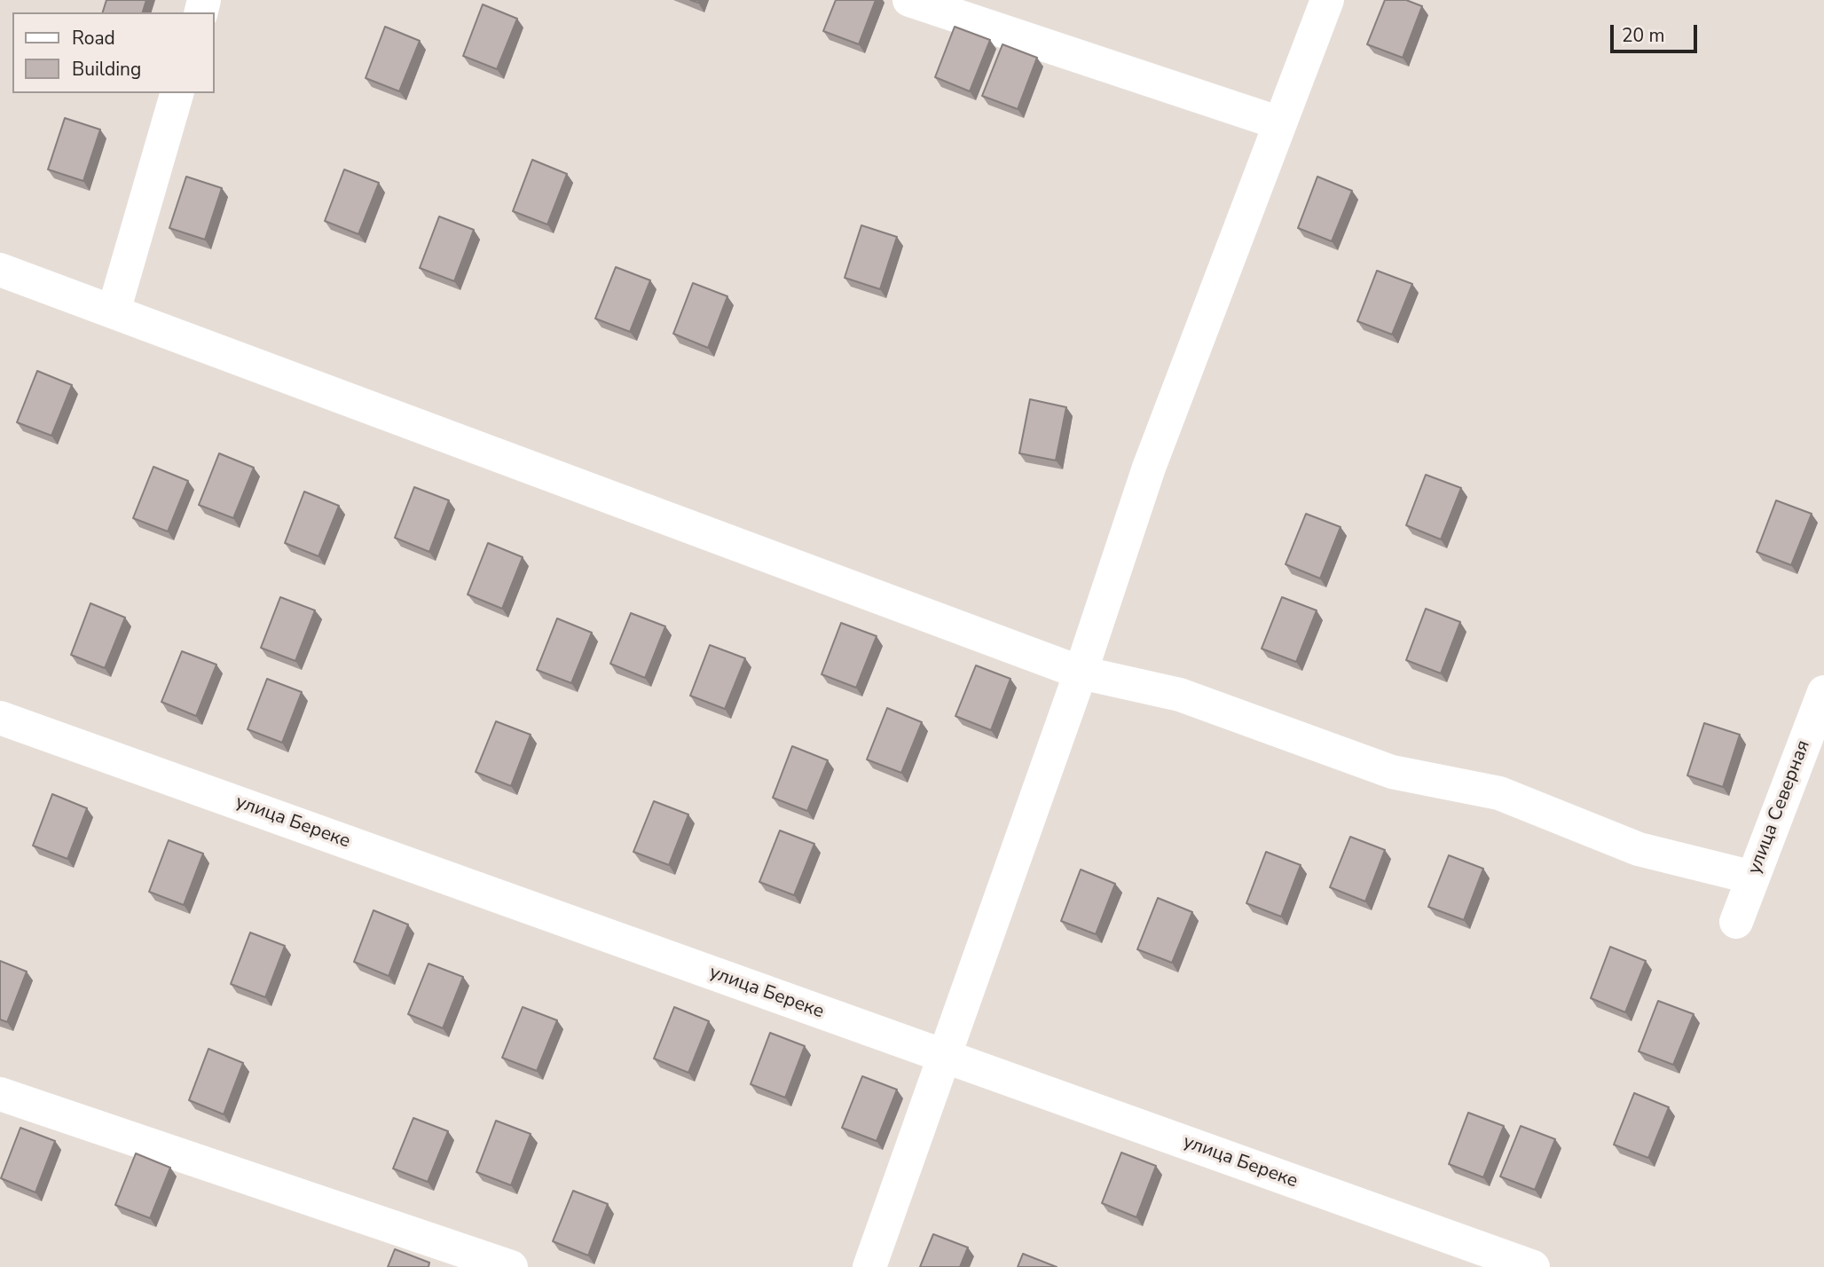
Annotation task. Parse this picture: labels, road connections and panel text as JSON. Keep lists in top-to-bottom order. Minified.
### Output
{"streets":{"street":["улица Северная","улица Береке"]},"legend":["Road","Building"],"scale_bar":"20 m"}
